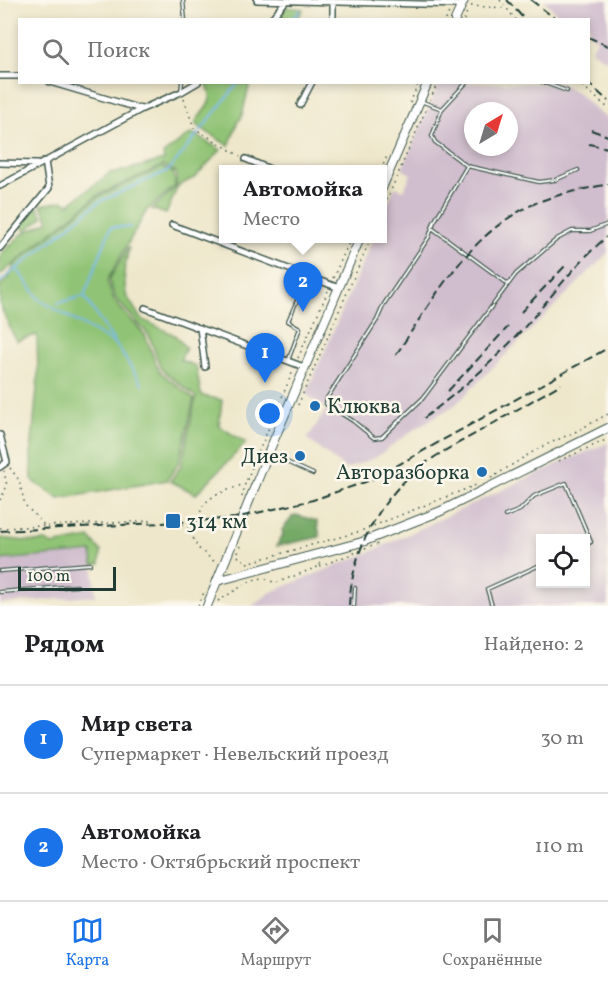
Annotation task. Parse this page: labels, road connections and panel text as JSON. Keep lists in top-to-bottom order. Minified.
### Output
{"places":{"other":["Клюква","Диез","Авторазборка"],"transit":["314 км"]},"scale_bar":"100 m","north":"top right","page":{"search":"Поиск","popup":["Автомойка","Место"],"pins":["2","1"],"scale":"100 m","heading":["Рядом","Найдено: 2"],"list":[{"mark":"1","name":"Мир света","note":"Супермаркет · Невельский проезд","value":"30 m"},{"mark":"2","name":"Автомойка","note":"Место · Октябрьский проспект","value":"110 m"}],"nav":["Карта","Маршрут","Сохранённые"]}}
